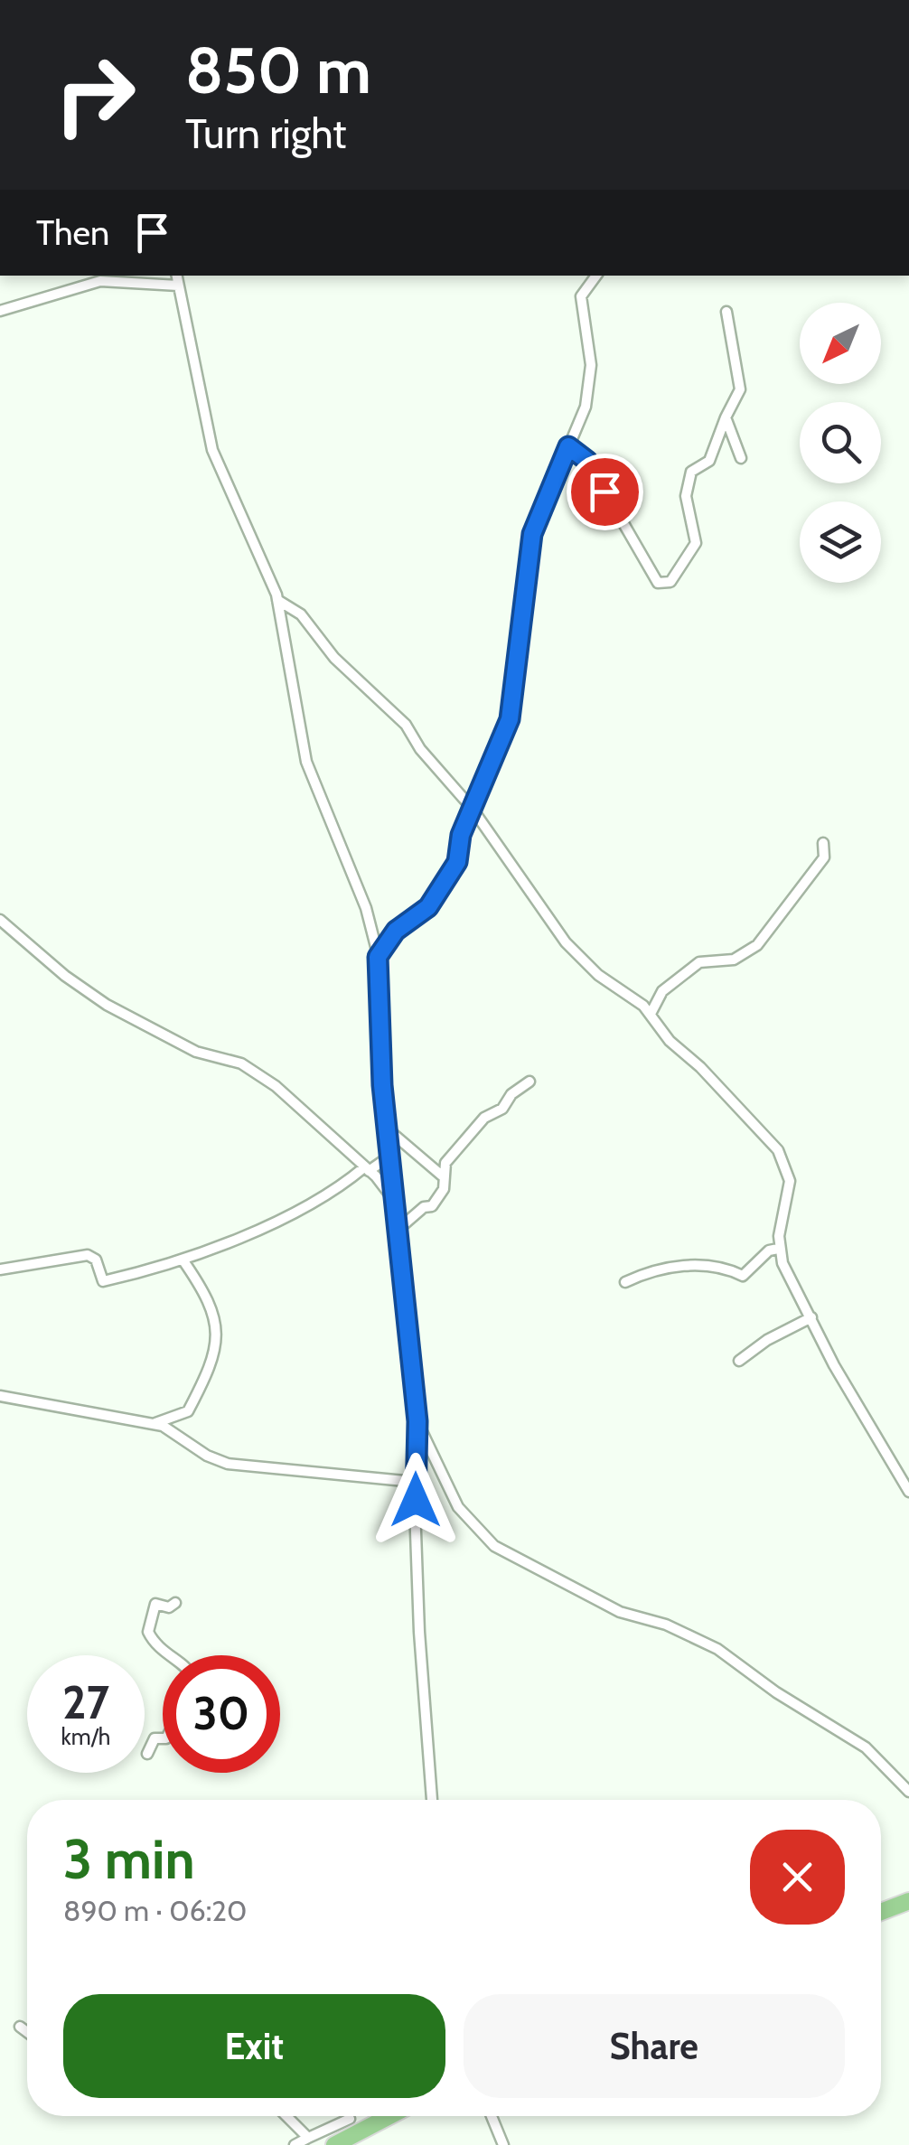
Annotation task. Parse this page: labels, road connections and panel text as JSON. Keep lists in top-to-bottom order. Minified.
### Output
{"north":"bottom left","page":{"turn":["850 m","Turn right"],"then":"Then","speed":"27 km/h","limit":"30","heading":["3 min","890 m · 06:20"],"buttons":["Exit","Share"]}}
